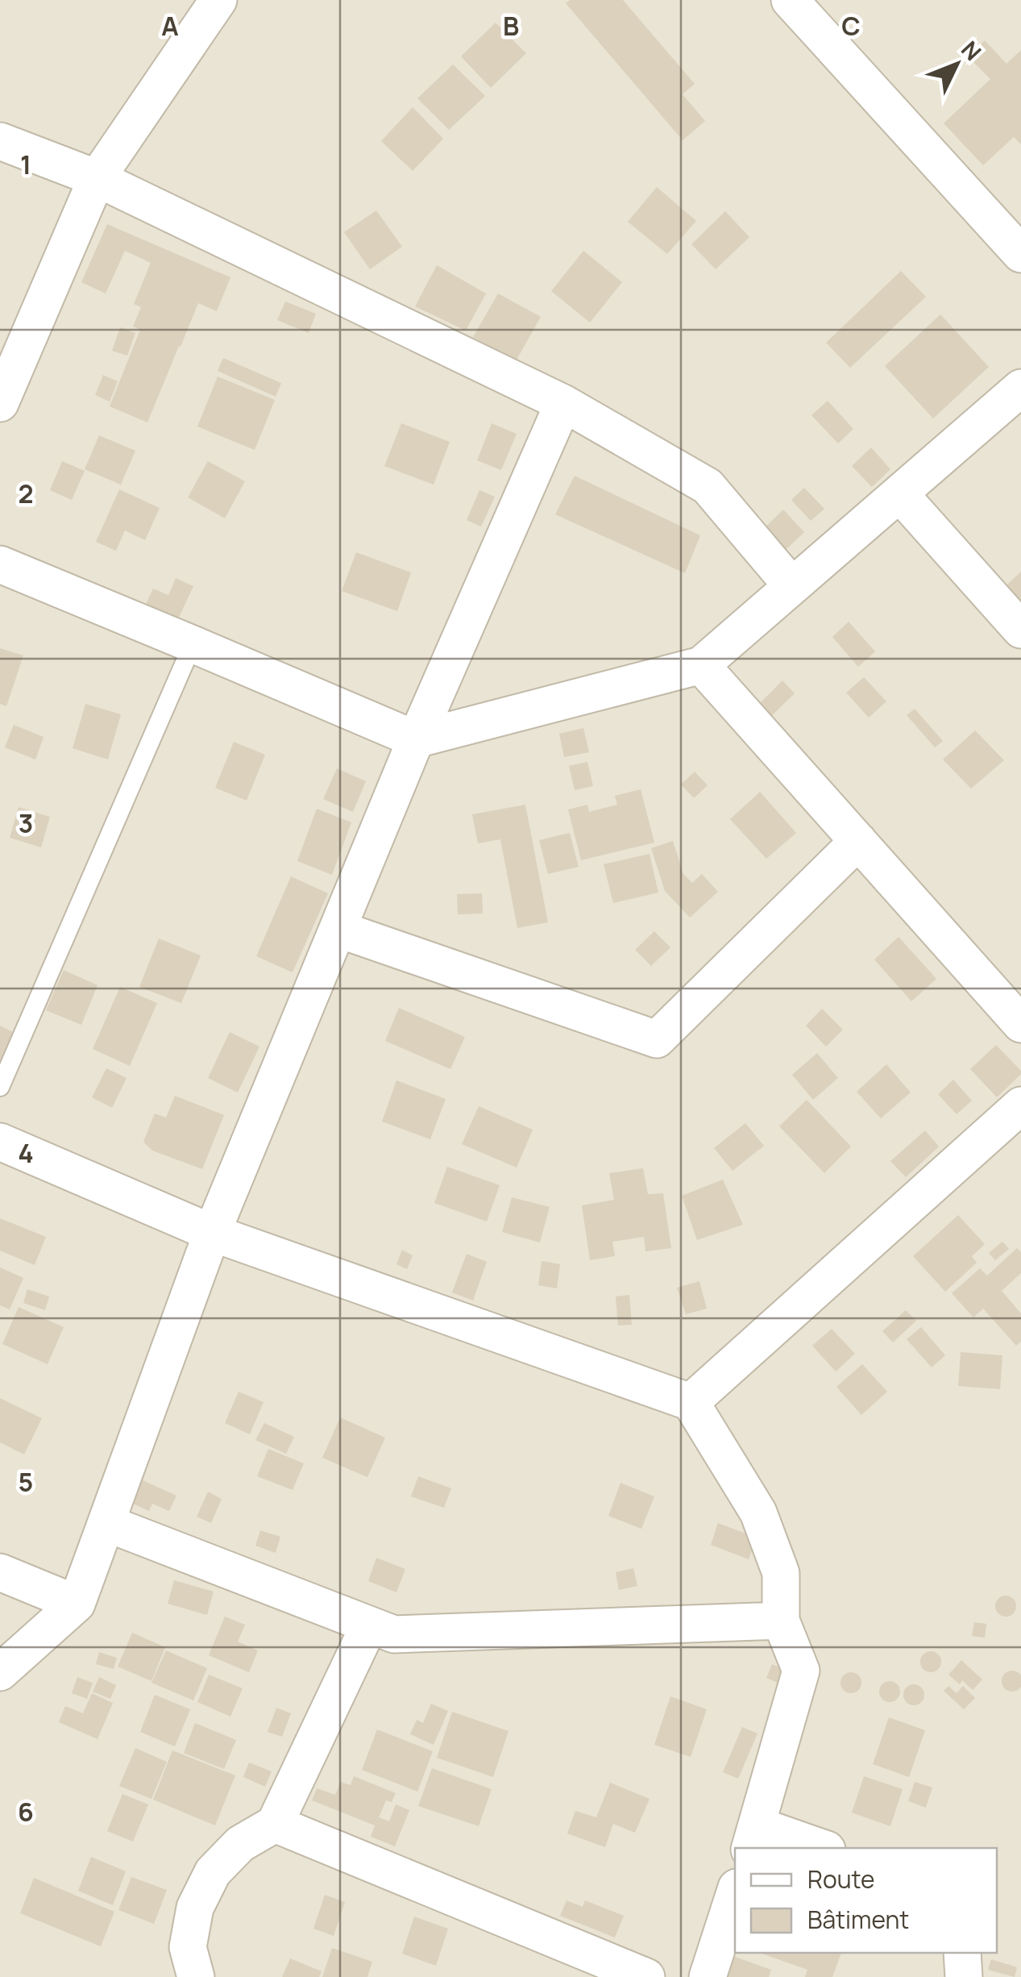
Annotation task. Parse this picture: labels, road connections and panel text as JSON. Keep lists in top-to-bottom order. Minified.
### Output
{"legend":["Route","Bâtiment"],"north":"top right","grid":{"columns":["A","B","C"],"rows":["1","2","3","4","5","6"]}}
